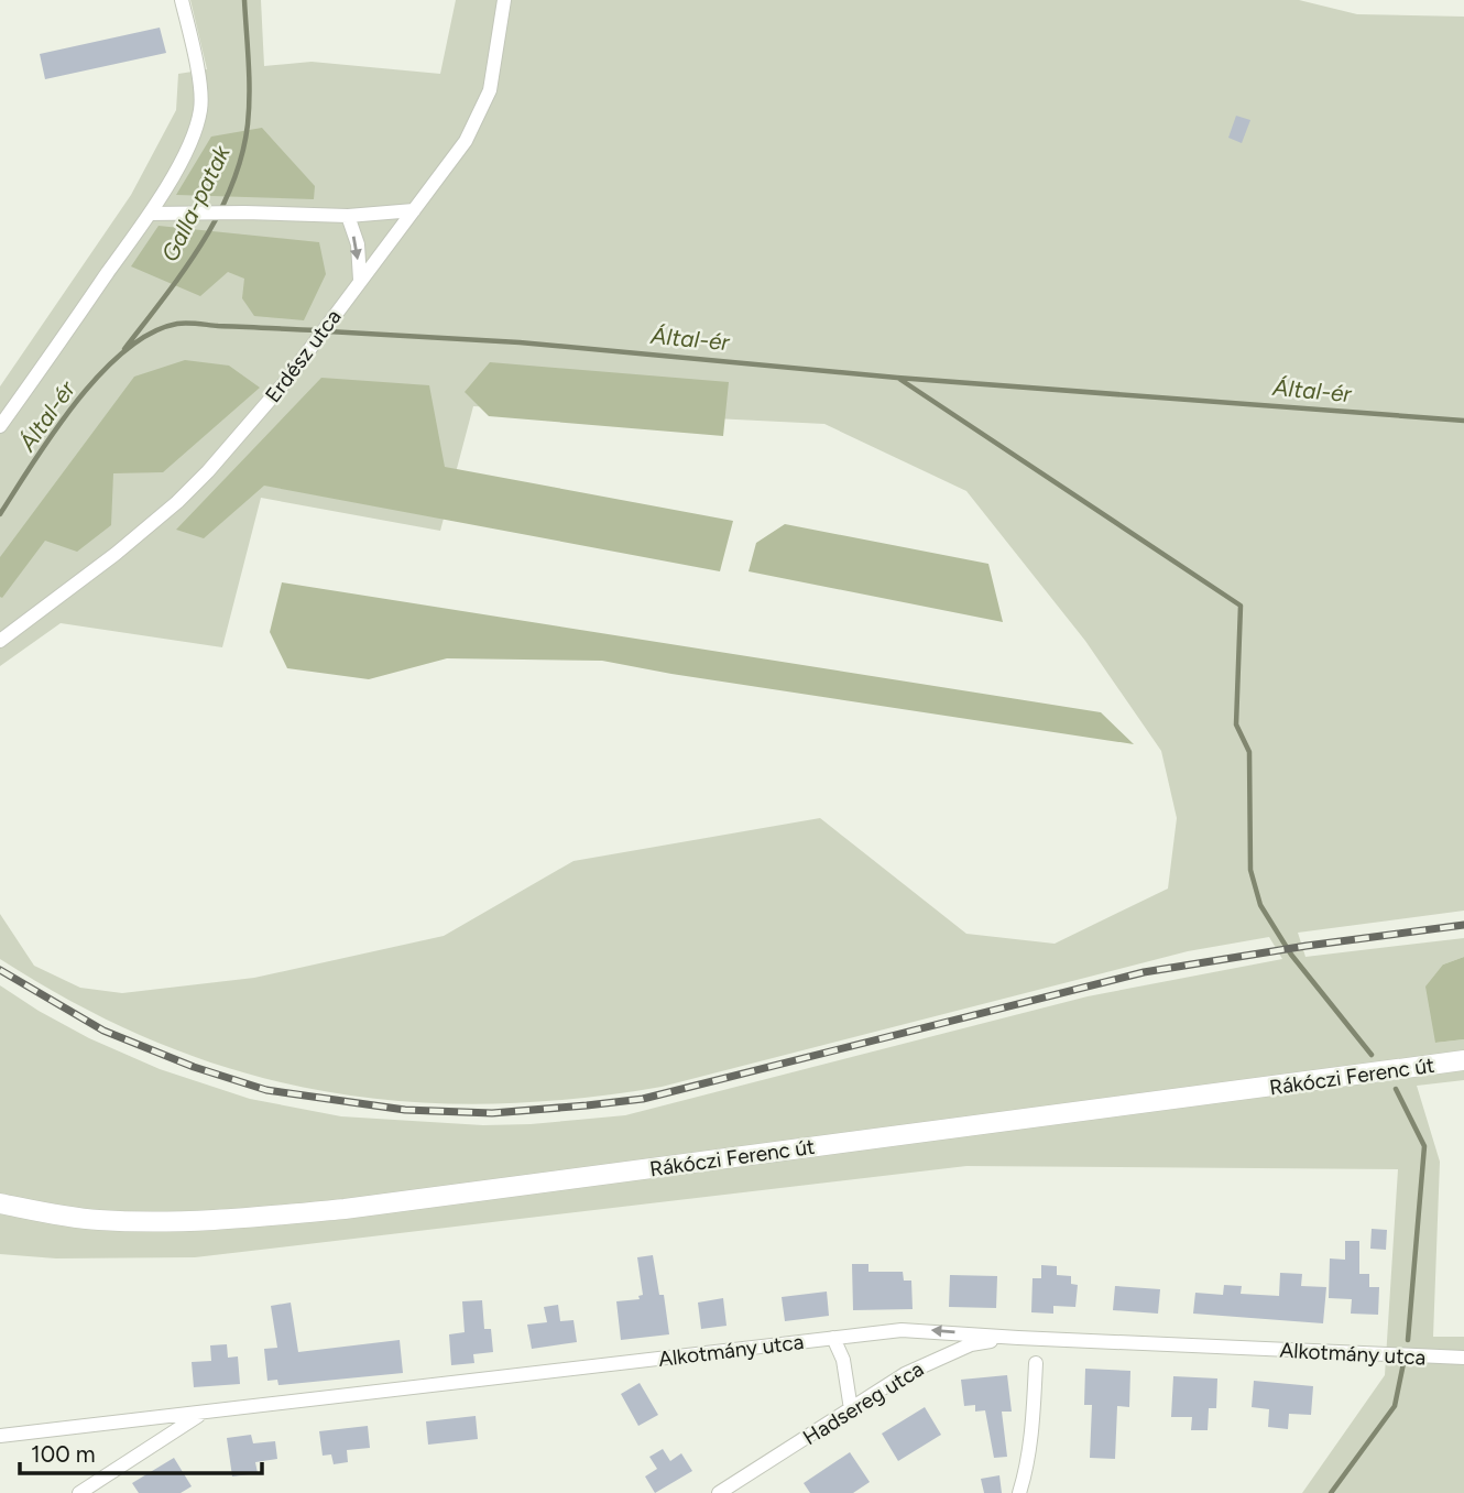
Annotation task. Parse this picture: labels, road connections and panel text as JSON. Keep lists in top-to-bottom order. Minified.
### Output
{"streets":{"main road":["Rákóczi Ferenc út"],"street":["Erdész utca","Alkotmány utca","Hadsereg utca"]},"crossings":[["Alkotmány utca","Hadsereg utca"]],"water":["Galla-patak","Által-ér"],"scale_bar":"100 m"}
